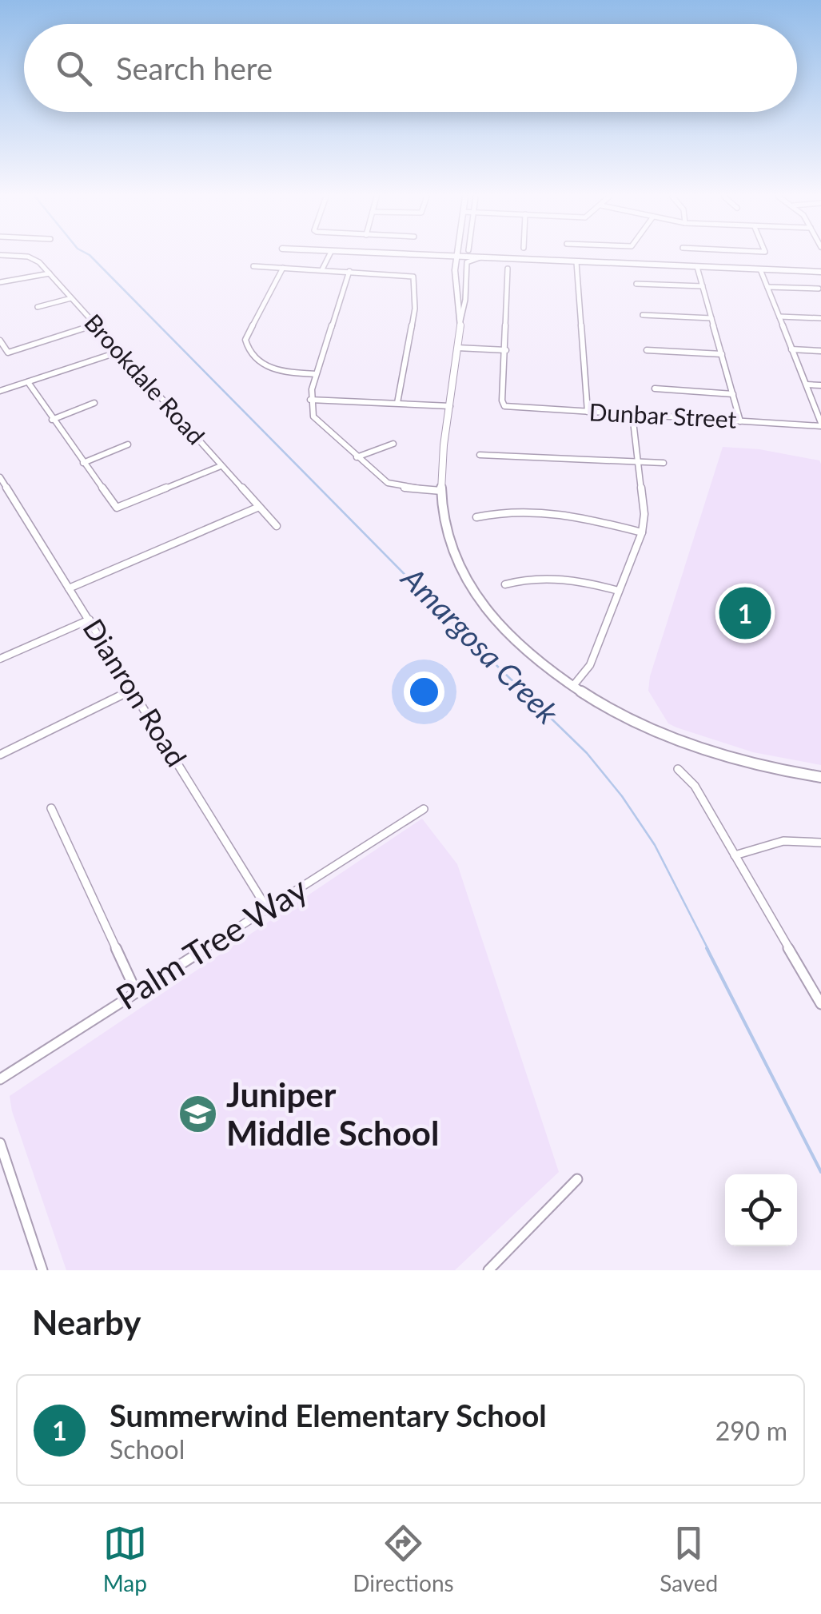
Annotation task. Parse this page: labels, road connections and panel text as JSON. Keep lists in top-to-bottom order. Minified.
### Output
{"streets":{"street":["Brookdale Road","Dunbar Street","Dianron Road","Palm Tree Way"]},"crossings":[["Dianron Road","Palm Tree Way"]],"water":["Amargosa Creek"],"places":{"school or university":["Juniper Middle School"]},"page":{"search":"Search here","pins":"1","heading":"Nearby","list":[{"mark":"1","name":"Summerwind Elementary School","note":"School","value":"290 m"}],"nav":["Map","Directions","Saved"]}}
